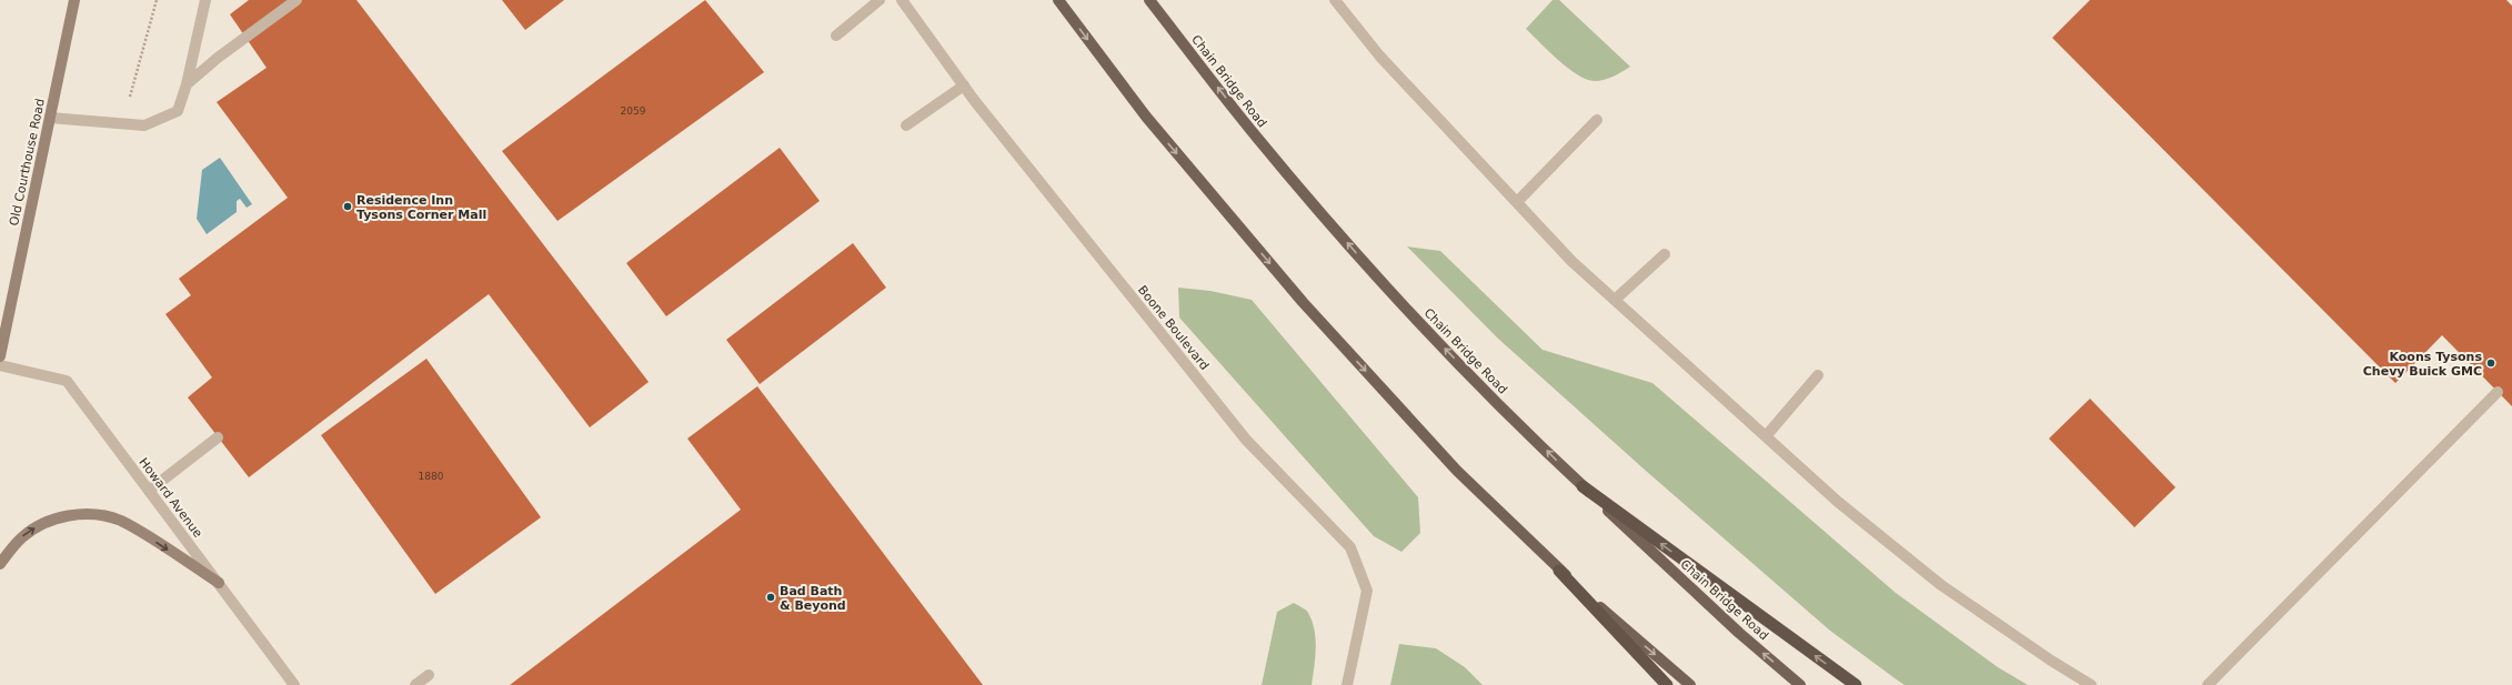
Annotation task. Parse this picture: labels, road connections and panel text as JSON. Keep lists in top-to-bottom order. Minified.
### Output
{"streets":{"main road":["Chain Bridge Road","Old Courthouse Road"],"street":["Boone Boulevard","Howard Avenue"]},"places":["Residence Inn Tysons Corner Mall","Koons Tysons Chevy Buick GMC","Bad Bath & Beyond"],"house_numbers":["2059","1880"]}
